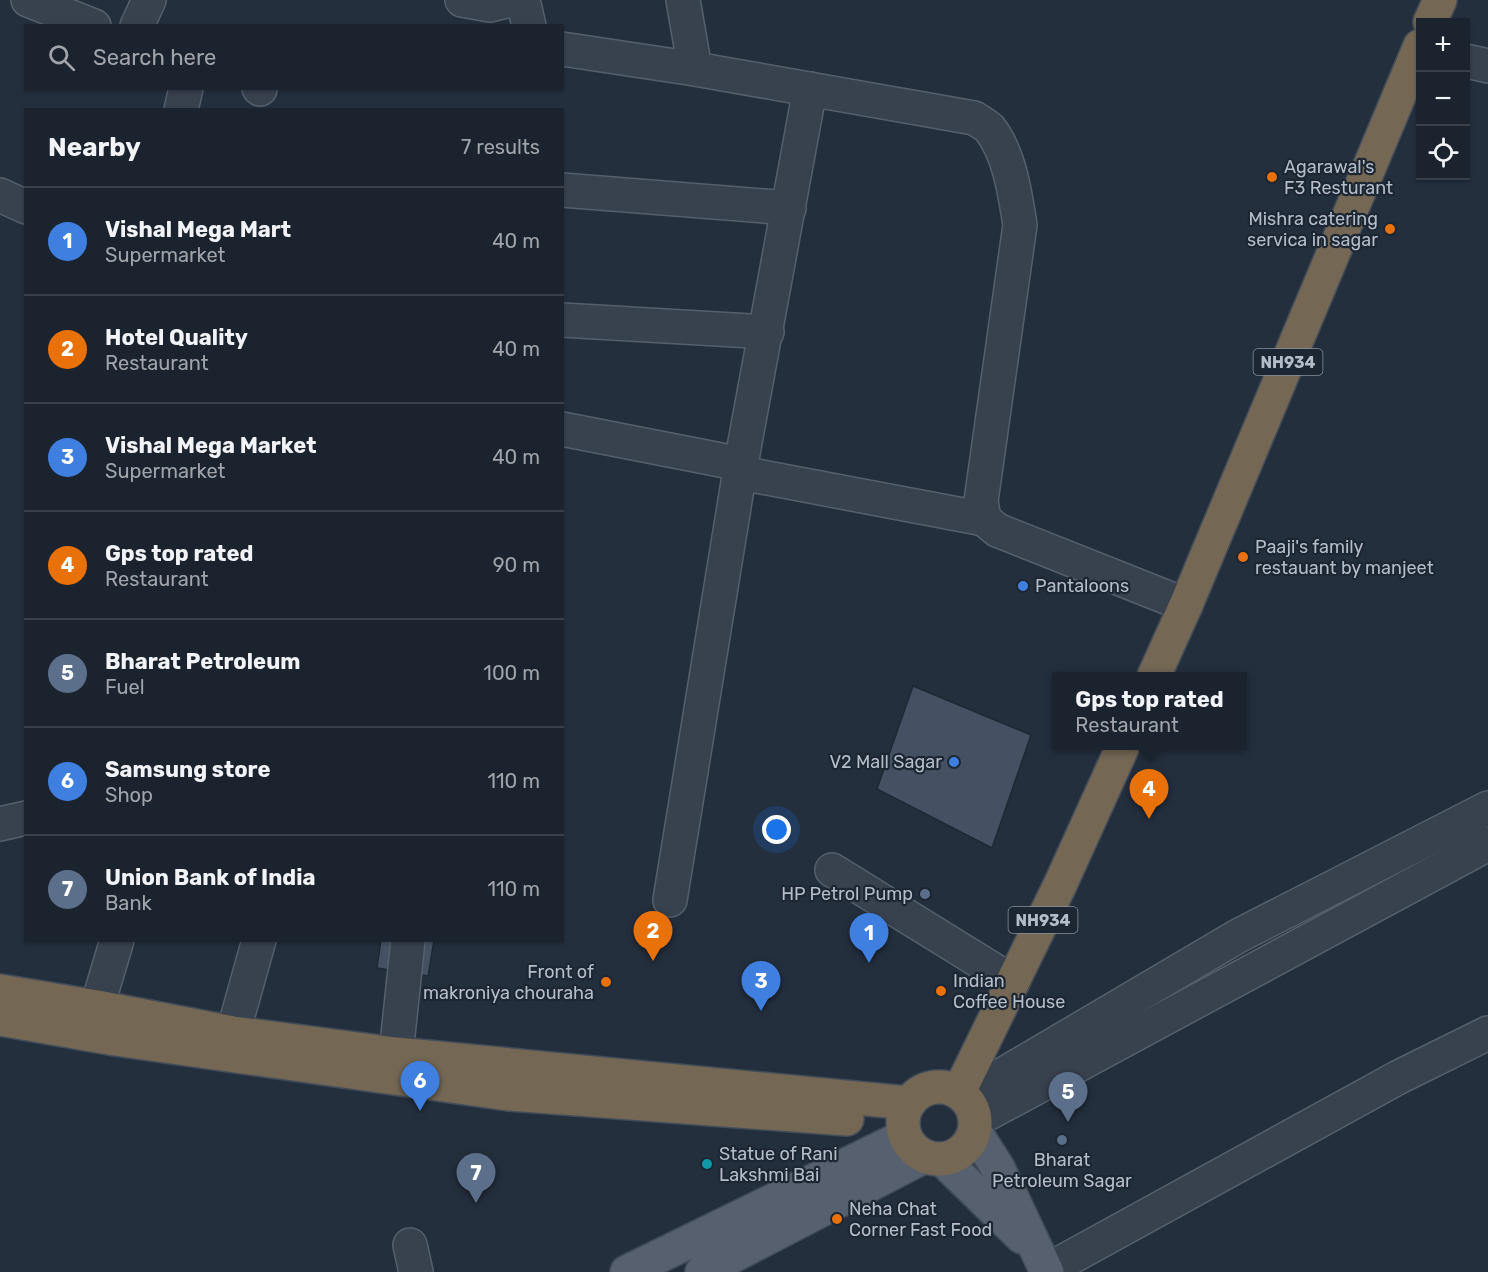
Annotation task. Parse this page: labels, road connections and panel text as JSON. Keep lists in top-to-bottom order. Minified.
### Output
{"streets":{"highway":["NH934"]},"places":["Agarawal's F3 Resturant","Mishra catering servica in sagar","Paaji's family restauant by manjeet","Pantaloons","V2 Mall Sagar","HP Petrol Pump","Front of makroniya chouraha","Indian Coffee House","Bharat Petroleum Sagar","Statue of Rani Lakshmi Bai","Neha Chat Corner Fast Food"],"page":{"map_buttons":["+","−"],"search":"Search here","heading":["Nearby","7 results"],"list":[{"mark":"1","name":"Vishal Mega Mart","note":"Supermarket","value":"40 m"},{"mark":"2","name":"Hotel Quality","note":"Restaurant","value":"40 m"},{"mark":"3","name":"Vishal Mega Market","note":"Supermarket","value":"40 m"},{"mark":"4","name":"Gps top rated","note":"Restaurant","value":"90 m"},{"mark":"5","name":"Bharat Petroleum","note":"Fuel","value":"100 m"},{"mark":"6","name":"Samsung store","note":"Shop","value":"110 m"},{"mark":"7","name":"Union Bank of India","note":"Bank","value":"110 m"}],"popup":["Gps top rated","Restaurant"],"pins":["4","2","1","3","6","5","7"]}}
